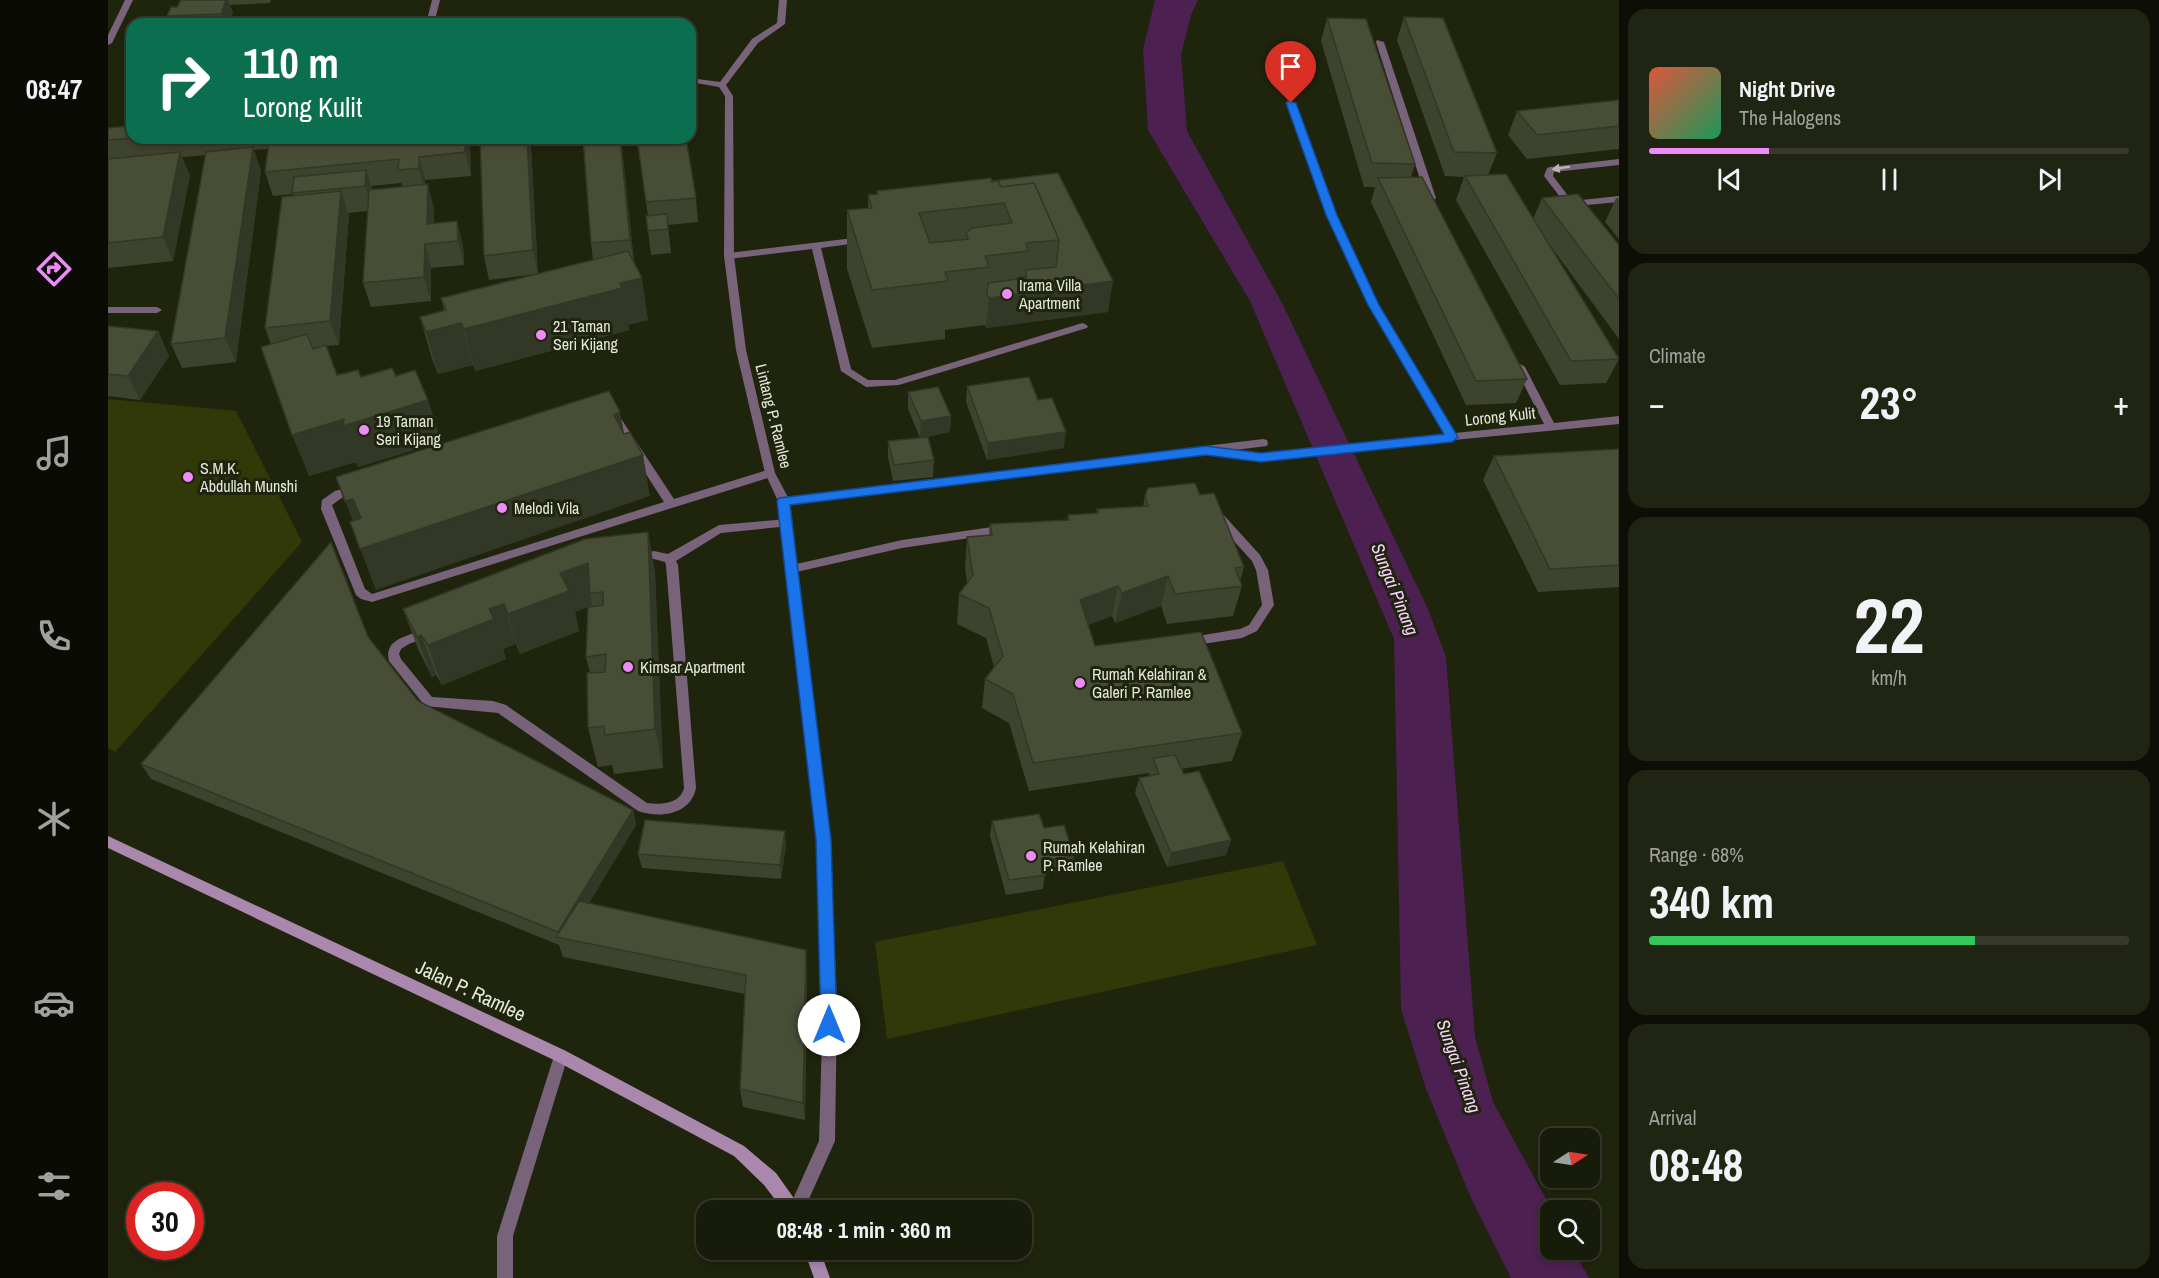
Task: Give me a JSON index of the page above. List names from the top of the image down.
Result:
{
  "streets": {
    "street": ["Lintang P. Ramlee", "Lorong Kulit", "Jalan P. Ramlee"]
  },
  "crossings": [
    ["Lintang P. Ramlee", "Lorong Kulit"]
  ],
  "water": ["Sungai Pinang"],
  "places": [
    "Irama Villa Apartment",
    "21 Taman Seri Kijang",
    "19 Taman Seri Kijang",
    "S.M.K. Abdullah Munshi",
    "Melodi Vila",
    "Kimsar Apartment",
    "Rumah Kelahiran & Galeri P. Ramlee",
    "Rumah Kelahiran P. Ramlee"
  ],
  "north": "right",
  "page": {
    "tabs": "08:47",
    "turn": ["110 m", "Lorong Kulit"],
    "song": ["Night Drive", "The Halogens"],
    "tile": [
      "Climate",
      ["22", "km/h"],
      ["Range · 68%", "340 km"],
      ["Arrival", "08:48"]
    ],
    "heat": ["−", "23°", "+"],
    "limit": "30",
    "trip": "08:48 · 1 min · 360 m"
  }
}
